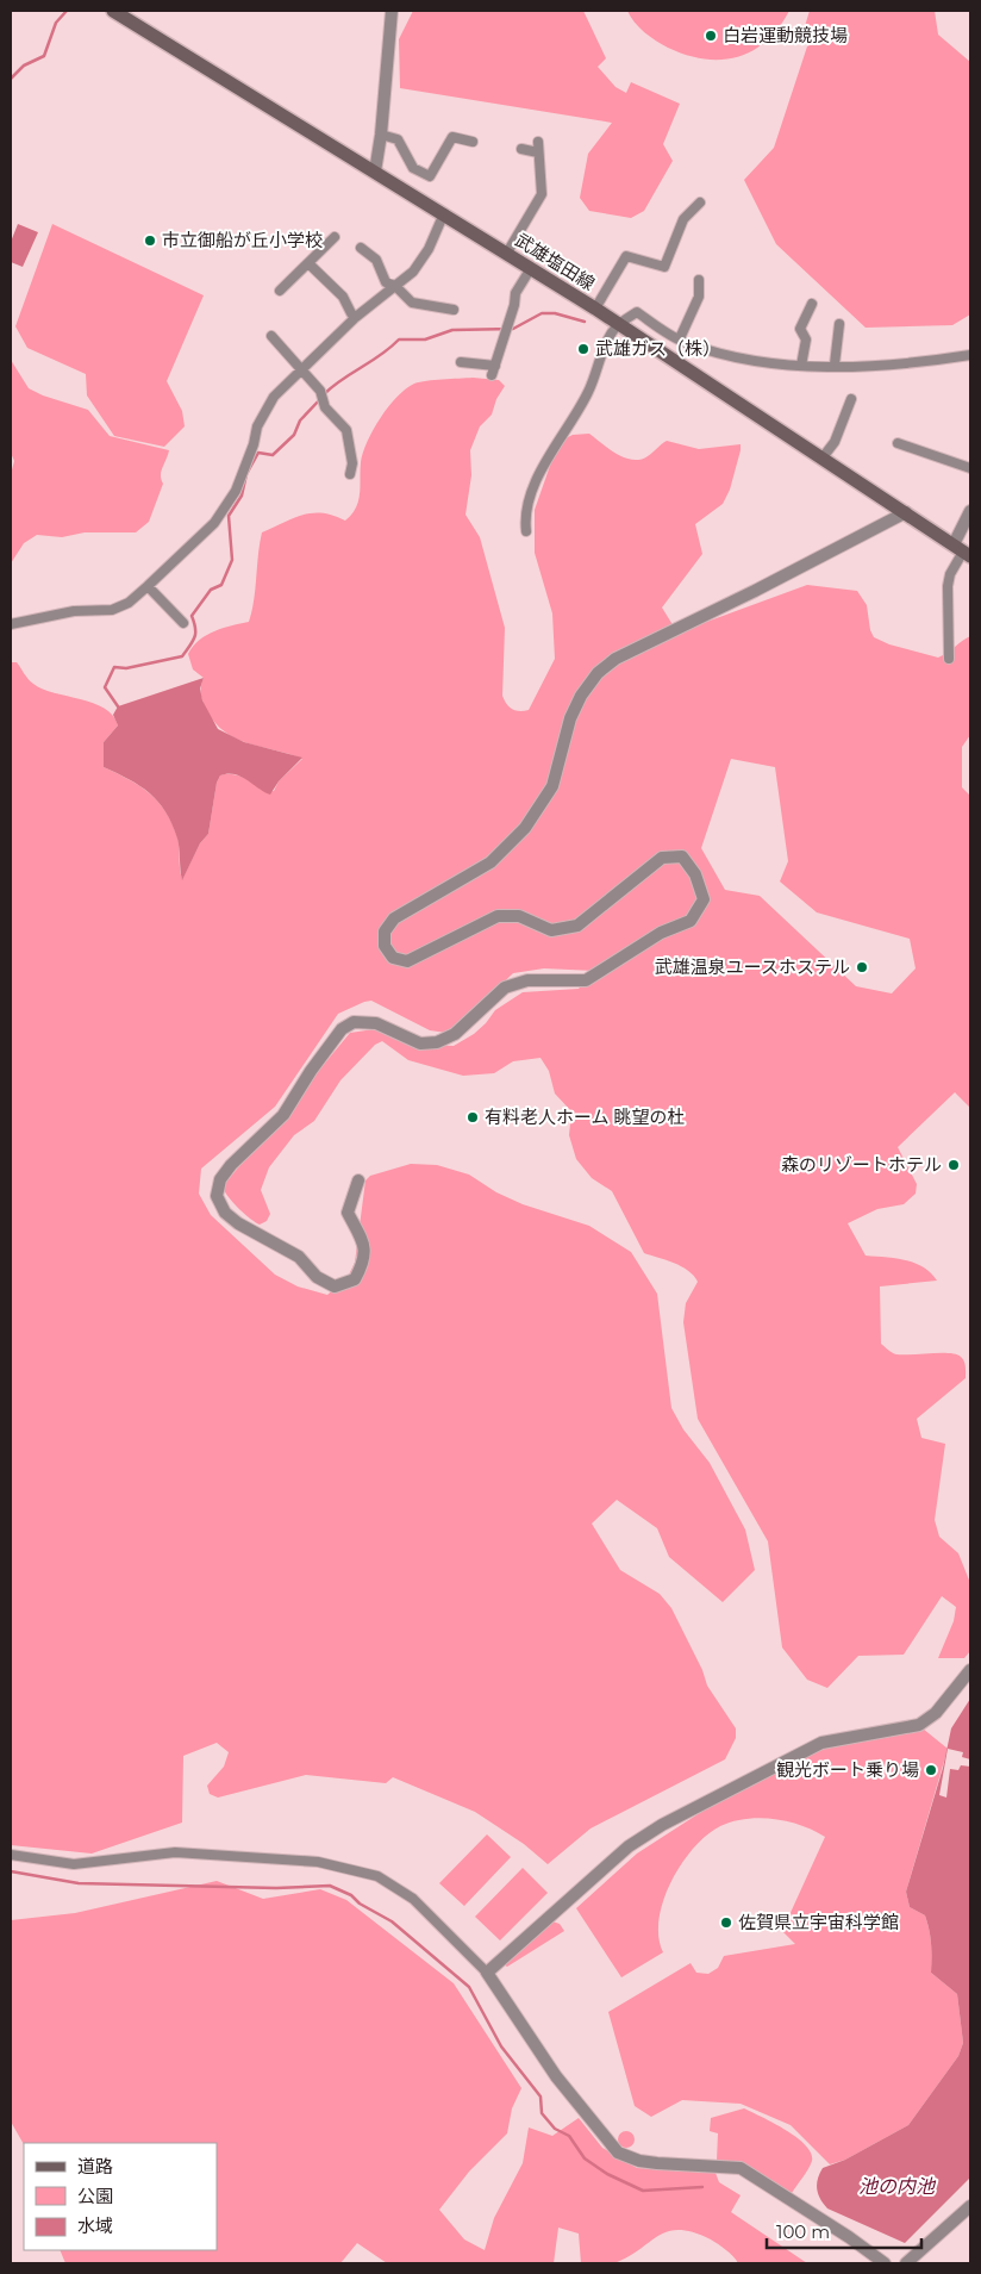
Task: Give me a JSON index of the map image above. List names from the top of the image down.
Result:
{
  "streets": {
    "main road": ["武雄塩田線"]
  },
  "water": ["池の内池"],
  "places": [
    "白岩運動競技場",
    "市立御船が丘小学校",
    "武雄ガス（株）",
    "武雄温泉ユースホステル",
    "有料老人ホーム 眺望の杜",
    "森のリゾートホテル",
    "観光ボート乗り場",
    "佐賀県立宇宙科学館"
  ],
  "legend": ["道路", "公園", "水域"],
  "scale_bar": "100 m"
}
